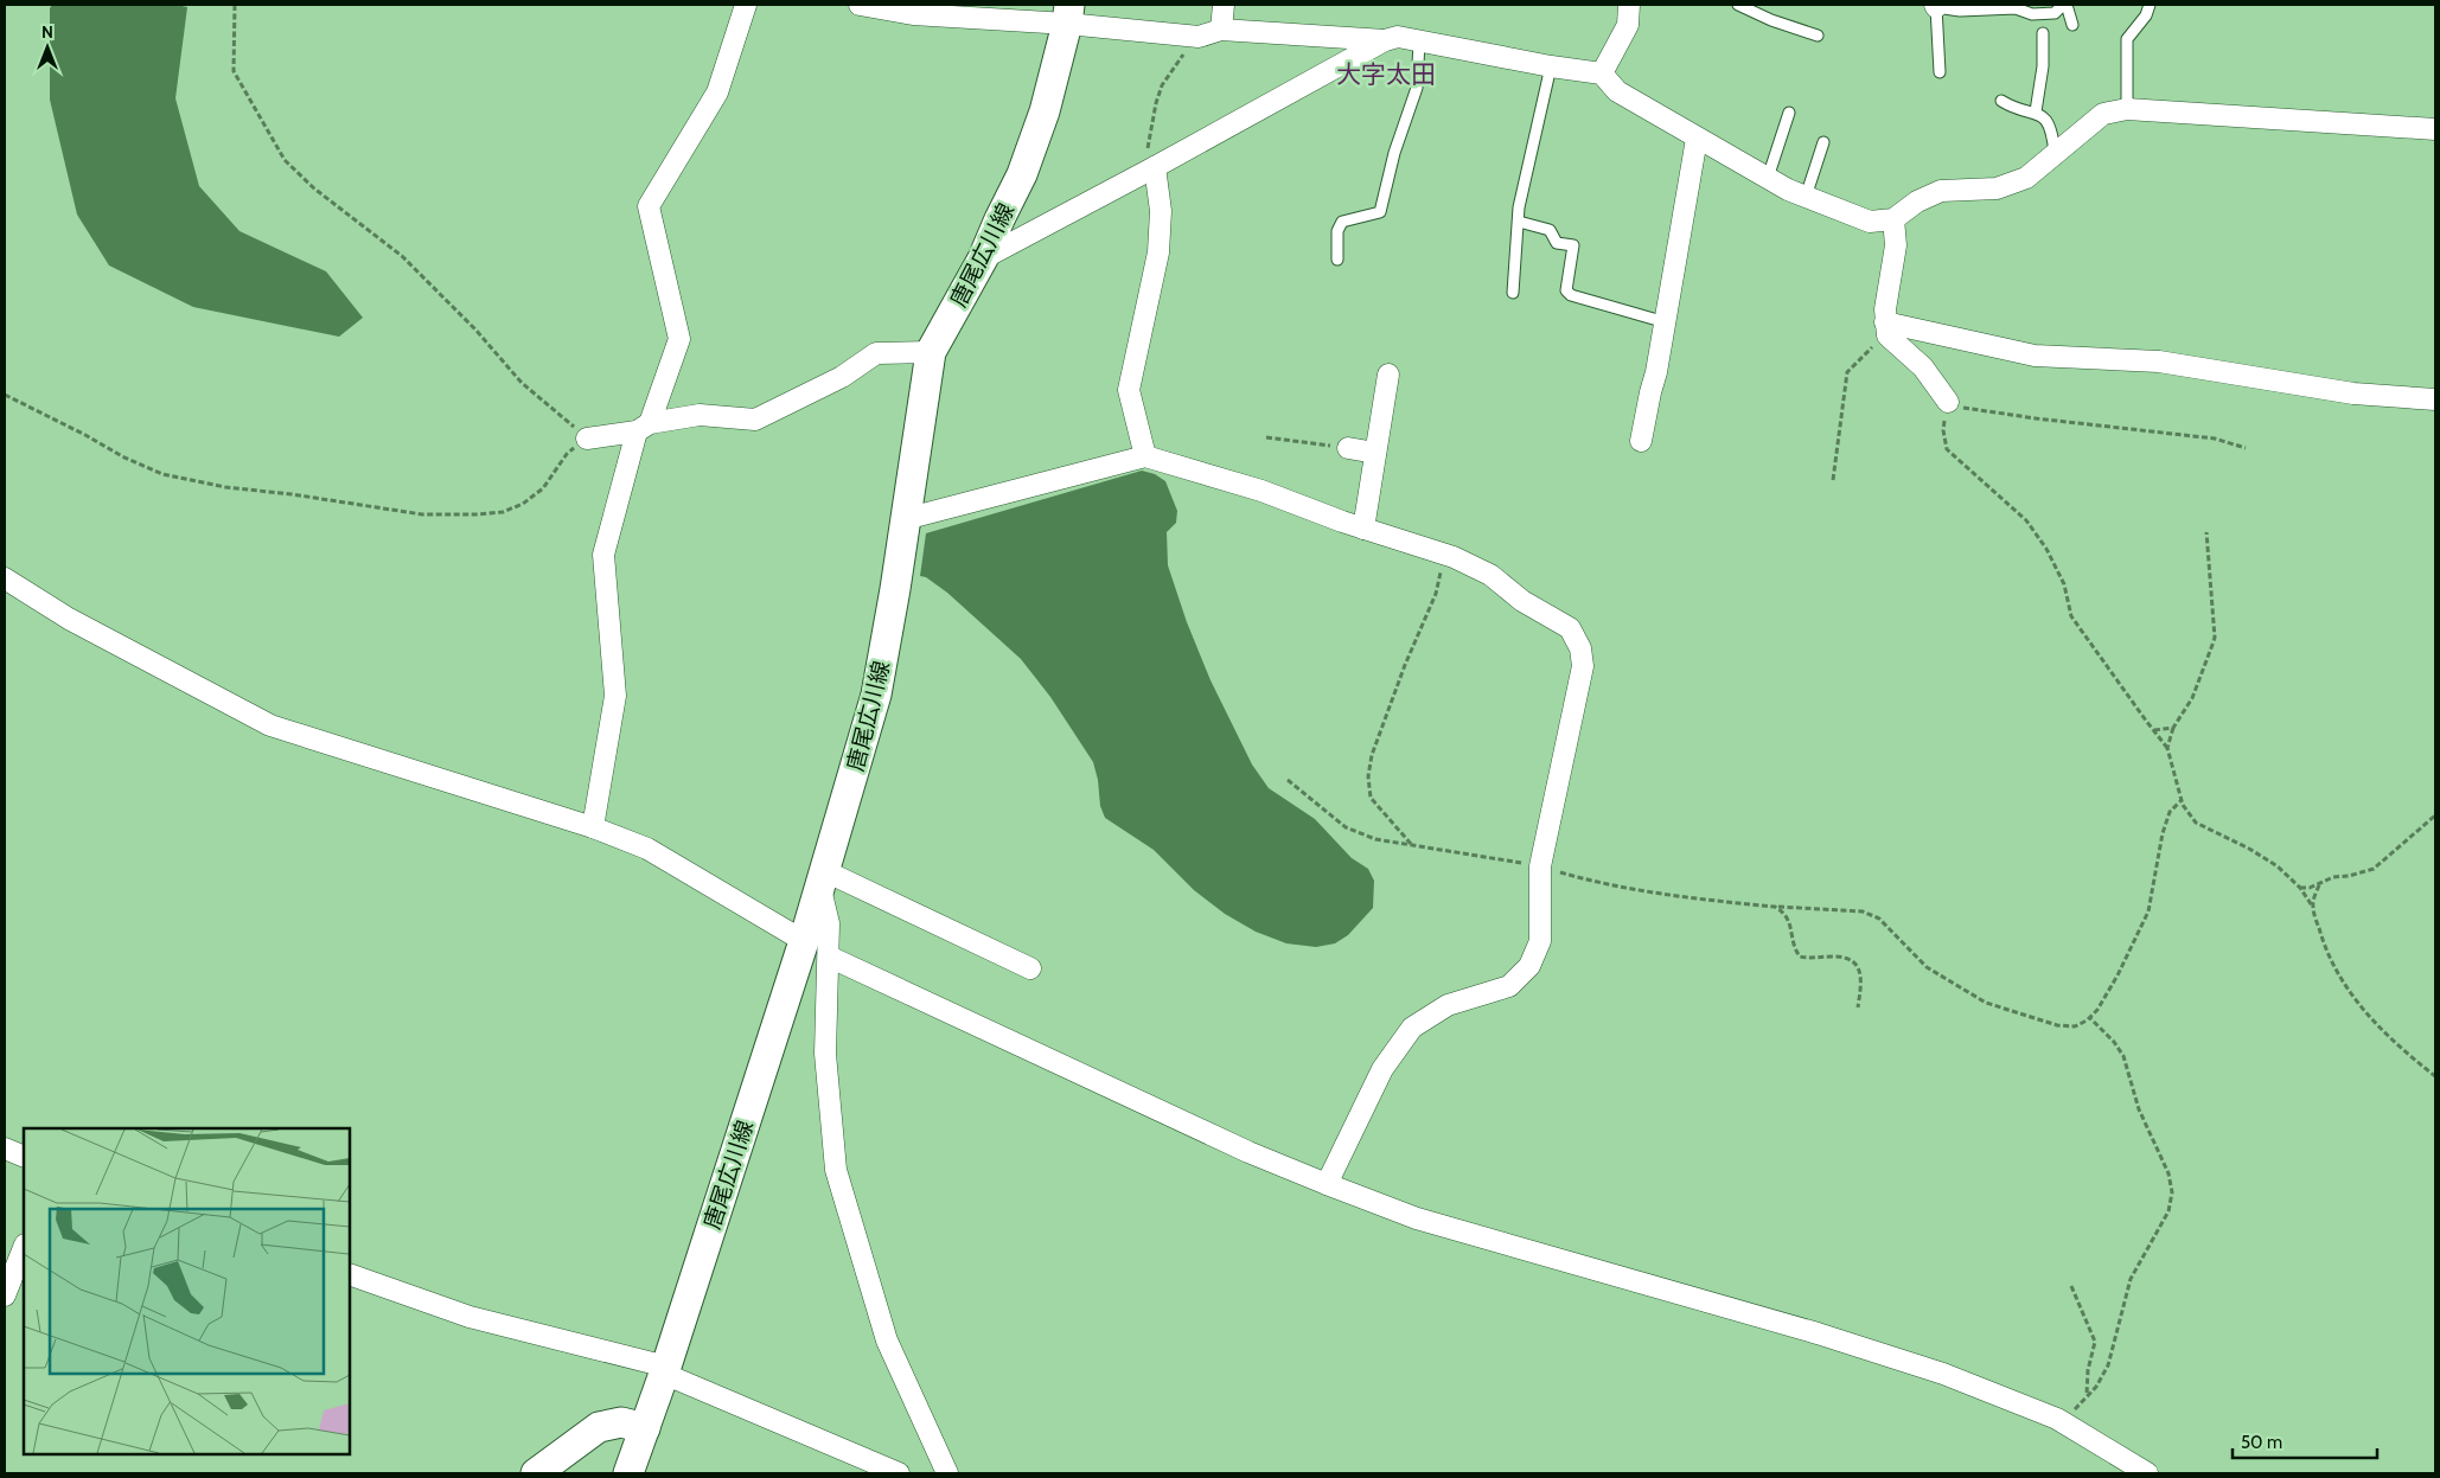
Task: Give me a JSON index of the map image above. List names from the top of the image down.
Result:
{
  "streets": {
    "main road": ["唐尾広川線"]
  },
  "districts": ["大字太田"],
  "scale_bar": "50 m",
  "north": "top"
}
